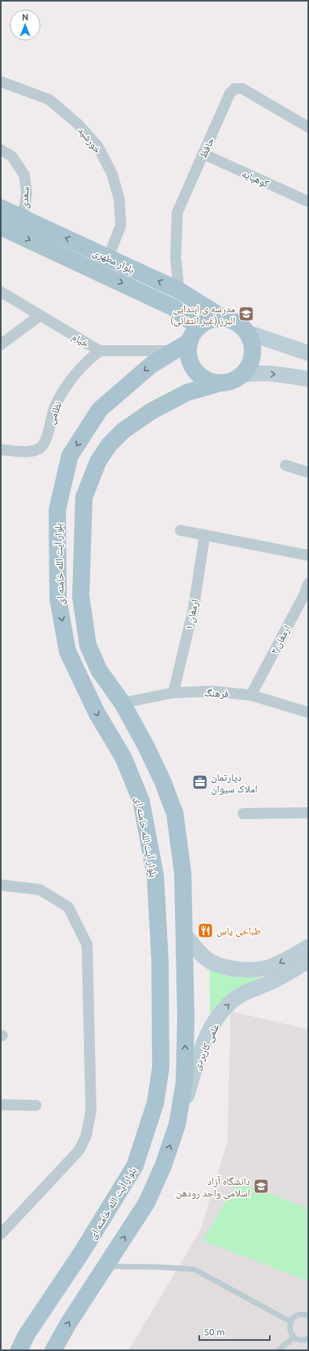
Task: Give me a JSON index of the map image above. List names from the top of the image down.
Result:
{
  "streets": {
    "main road": ["بلوار مطهری", "بلوار آیت الله خامنه ای"],
    "street": [
      "خورشید",
      "حافظ",
      "کوهپایه",
      "سعدی",
      "خیام",
      "نظامی",
      "ارمغان ۱",
      "ارمغان ۲",
      "فرهنگ",
      "علمی کاربردی"
    ]
  },
  "crossings": [
    ["خورشید", "بلوار مطهری"],
    ["حافظ", "کوهپایه"],
    ["حافظ", "بلوار مطهری"],
    ["سعدی", "بلوار مطهری"],
    ["بلوار مطهری", "بلوار آیت الله خامنه ای"],
    ["خیام", "نظامی"],
    ["خیام", "بلوار آیت الله خامنه ای"],
    ["بلوار آیت الله خامنه ای", "فرهنگ"],
    ["بلوار آیت الله خامنه ای", "علمی کاربردی"],
    ["ارمغان ۱", "فرهنگ"],
    ["ارمغان ۲", "فرهنگ"]
  ],
  "one_way": ["علمی کاربردی"],
  "places": {
    "school or university": ["مدرسه ی ابتدایی (غیر انتفائی) البرز", "دانشگاه آزاد اسلامی واحد رودهن"],
    "office": ["دپارتمان املاک سیوان"],
    "restaurant": ["طباخی یاس"]
  },
  "scale_bar": "50 m",
  "north": "top"
}
